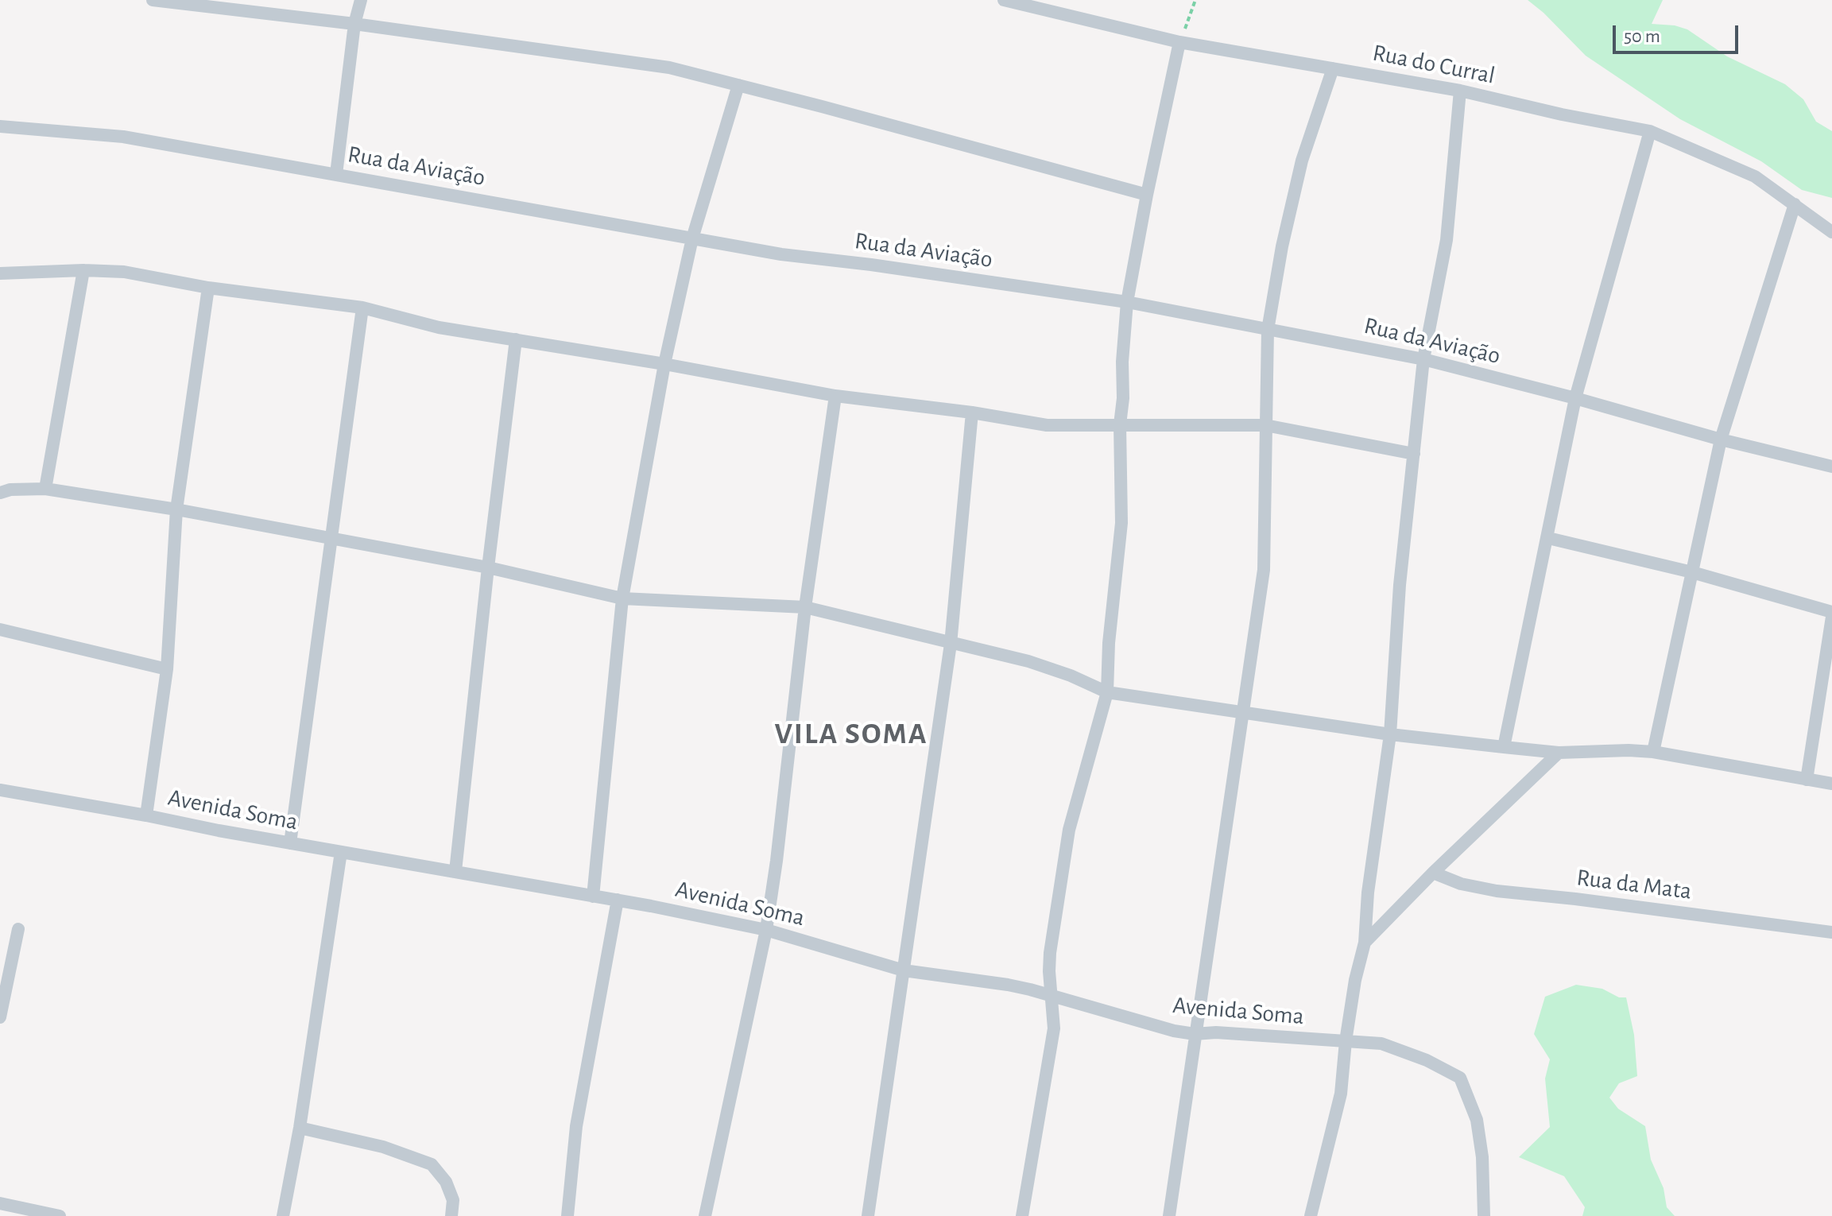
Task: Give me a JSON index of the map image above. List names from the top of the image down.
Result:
{
  "streets": {
    "street": [
      "Rua do Curral",
      "Rua da Aviação",
      "Avenida Soma",
      "Rua da Mata"
    ]
  },
  "districts": ["VILA SOMA"],
  "scale_bar": "50 m"
}
